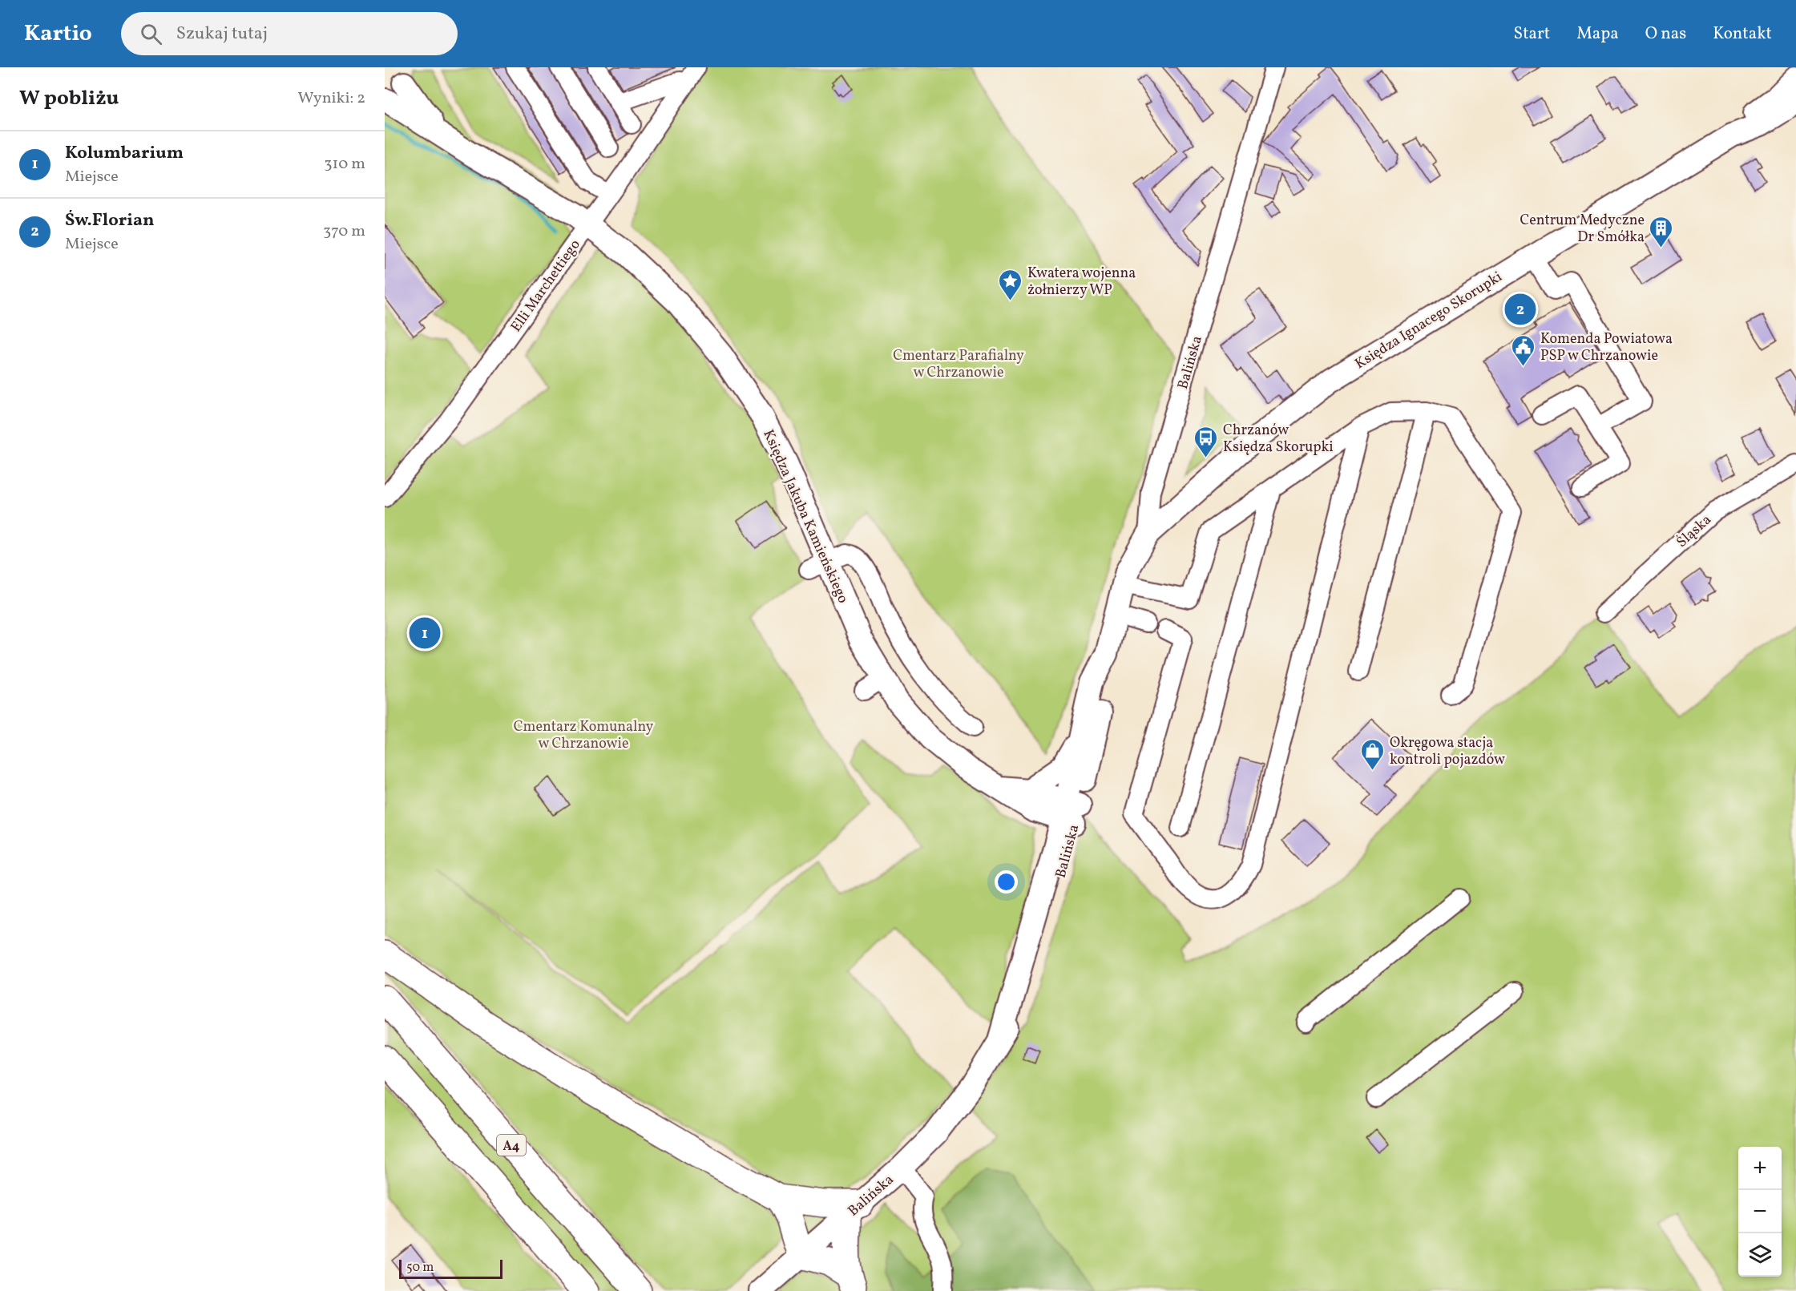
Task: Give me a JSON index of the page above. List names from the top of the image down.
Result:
{
  "streets": {
    "highway": ["A4"],
    "main road": ["Księdza Ignacego Skorupki", "Balińska", "Księdza Jakuba Kamieńskiego"],
    "street": ["Elli Marchettiego", "Śląska"]
  },
  "crossings": [
    ["Elli Marchettiego", "Księdza Jakuba Kamieńskiego"],
    ["Księdza Ignacego Skorupki", "Balińska"],
    ["Balińska", "Księdza Jakuba Kamieńskiego"]
  ],
  "parks": ["Cmentarz Parafialny w Chrzanowie", "Cmentarz Komunalny w Chrzanowie"],
  "places": {
    "building": ["Centrum Medyczne Dr Smółka"],
    "place": ["Kwatera wojenna żołnierzy WP"],
    "public building": ["Komenda Powiatowa PSP w Chrzanowie"],
    "bus stop": ["Chrzanów Księdza Skorupki"],
    "shop": ["Okręgowa stacja kontroli pojazdów"]
  },
  "scale_bar": "50 m",
  "page": {
    "header": "Kartio",
    "search": "Szukaj tutaj",
    "nav": [
      "Start",
      "Mapa",
      "O nas",
      "Kontakt"
    ],
    "heading": ["W pobliżu", "Wyniki: 2"],
    "list": [
      {
        "mark": "1",
        "name": "Kolumbarium",
        "note": "Miejsce",
        "value": "310 m"
      },
      {
        "mark": "2",
        "name": "Św.Florian",
        "note": "Miejsce",
        "value": "370 m"
      }
    ],
    "pins": ["2", "1"],
    "map_buttons": ["+", "−"],
    "scale": "50 m"
  }
}
